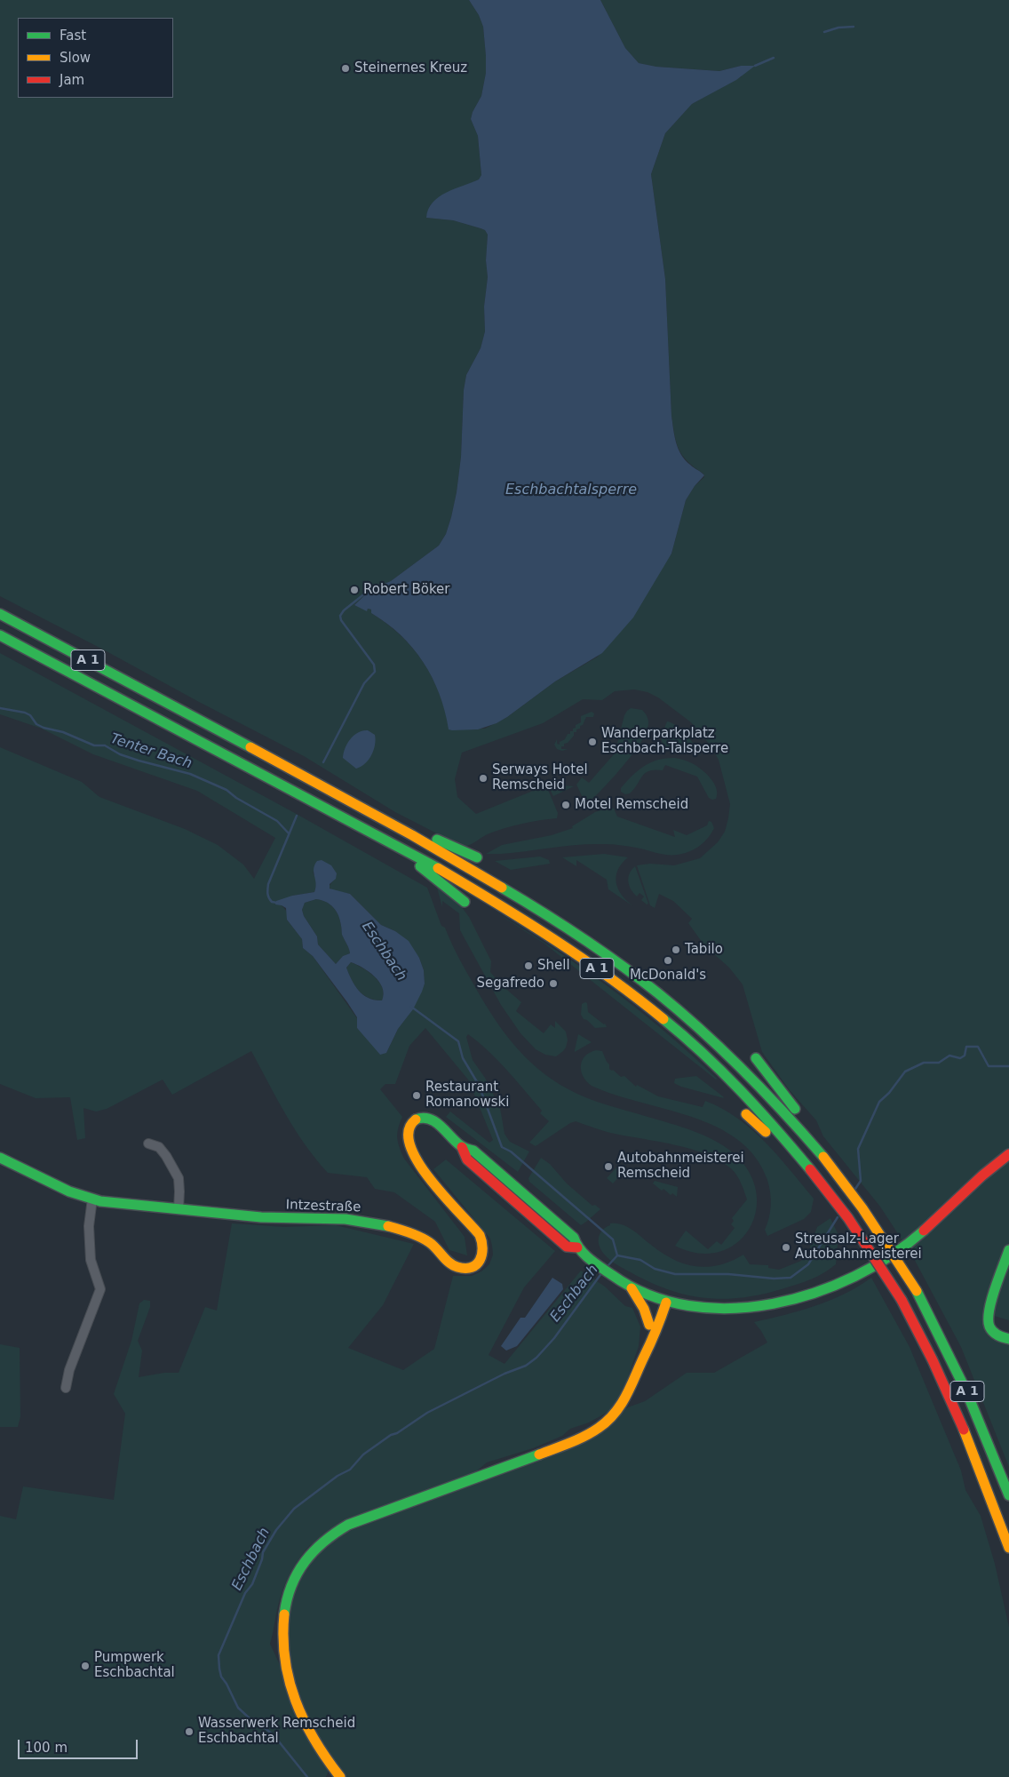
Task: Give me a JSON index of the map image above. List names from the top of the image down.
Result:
{
  "streets": {
    "main road": ["A 1", "Intzestraße"]
  },
  "water": ["Eschbachtalsperre", "Tenter Bach", "Eschbach"],
  "places": [
    "Steinernes Kreuz",
    "Robert Böker",
    "Wanderparkplatz Eschbach-Talsperre",
    "Serways Hotel Remscheid",
    "Motel Remscheid",
    "Tabilo",
    "McDonald's",
    "Shell",
    "Segafredo",
    "Restaurant Romanowski",
    "Autobahnmeisterei Remscheid",
    "Streusalz-Lager Autobahnmeisterei",
    "Pumpwerk Eschbachtal",
    "Wasserwerk Remscheid Eschbachtal"
  ],
  "legend": ["Fast", "Slow", "Jam"],
  "scale_bar": "100 m"
}
